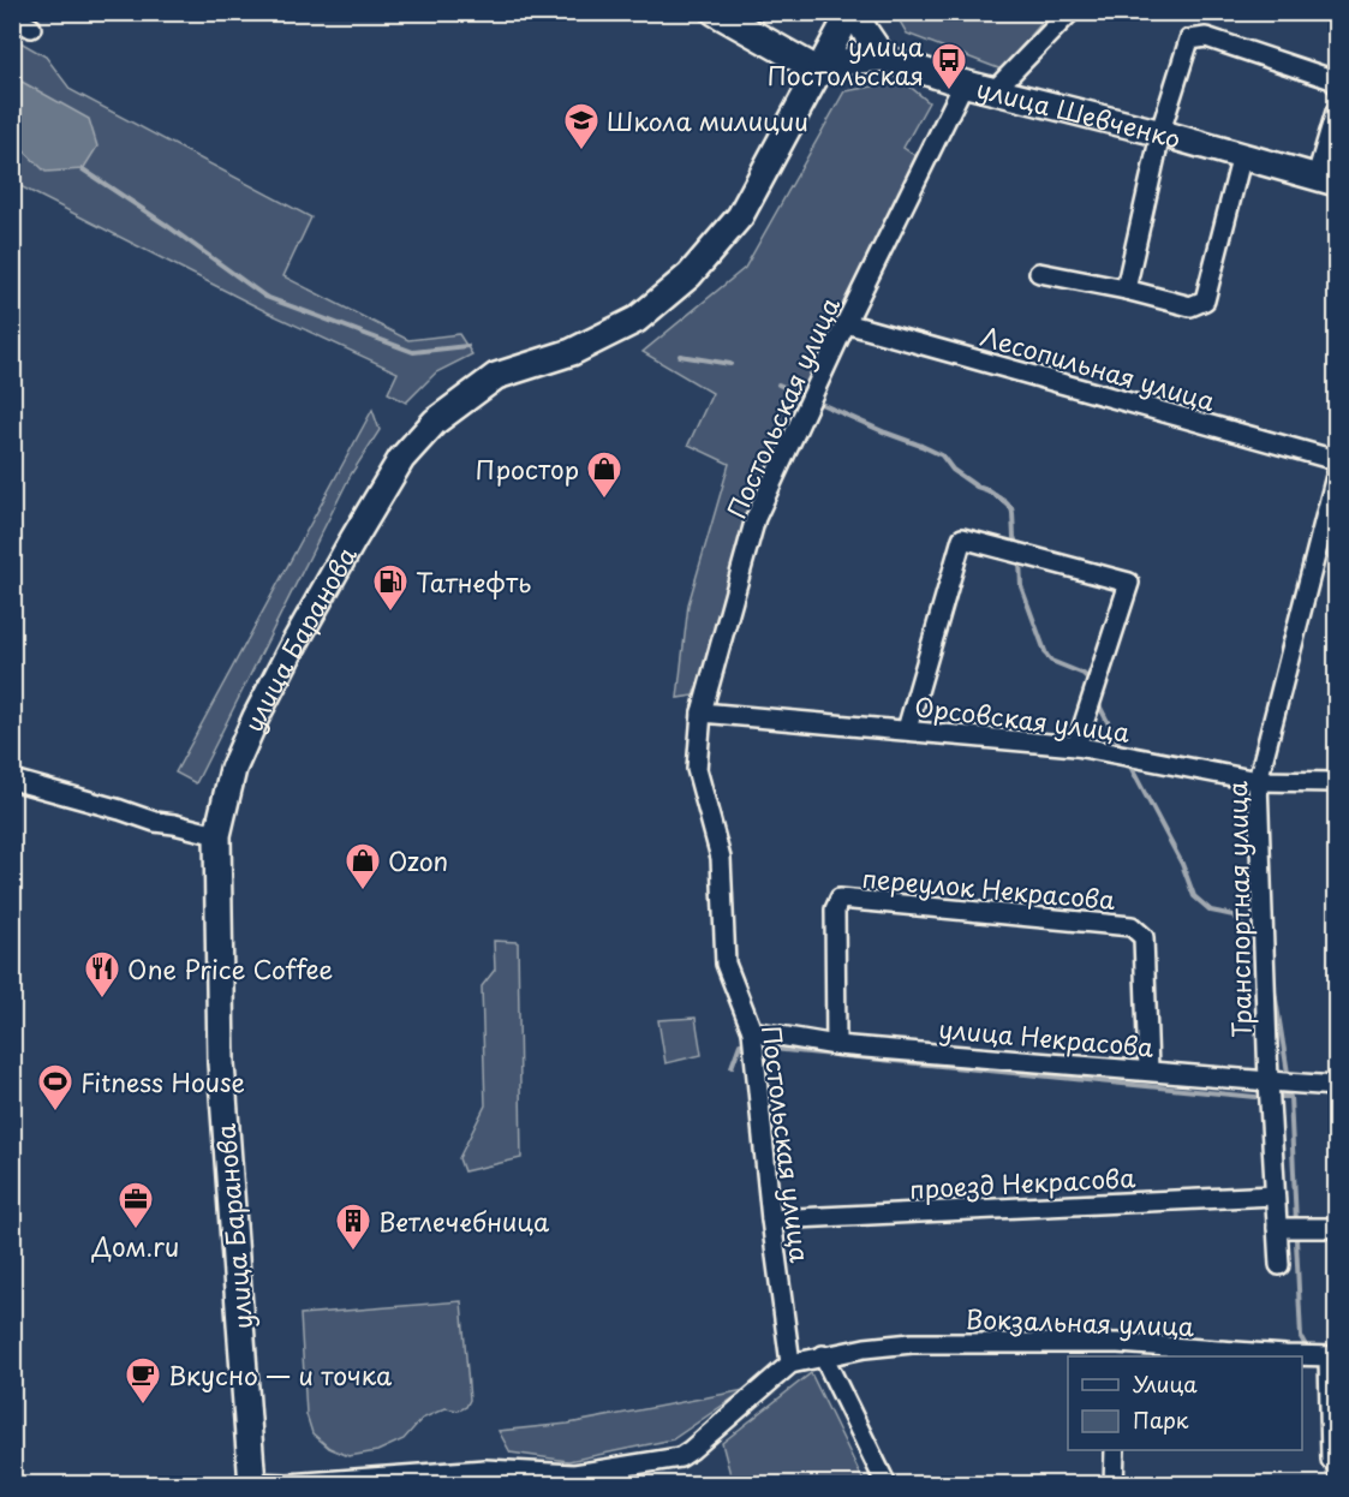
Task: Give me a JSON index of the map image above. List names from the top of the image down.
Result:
{
  "streets": {
    "main road": ["улица Шевченко", "улица Баранова"],
    "street": [
      "Лесопильная улица",
      "Постольская улица",
      "Орсовская улица",
      "переулок Некрасова",
      "Транспортная улица",
      "улица Некрасова",
      "проезд Некрасова",
      "Вокзальная улица"
    ]
  },
  "crossings": [
    ["улица Шевченко", "Постольская улица"],
    ["улица Шевченко", "улица Баранова"],
    ["Лесопильная улица", "Постольская улица"],
    ["Постольская улица", "Орсовская улица"],
    ["Постольская улица", "улица Некрасова"],
    ["Постольская улица", "проезд Некрасова"],
    ["Постольская улица", "Вокзальная улица"],
    ["Орсовская улица", "Транспортная улица"],
    ["переулок Некрасова", "улица Некрасова"],
    ["Транспортная улица", "улица Некрасова"],
    ["Транспортная улица", "проезд Некрасова"]
  ],
  "places": {
    "bus stop": ["улица Постольская"],
    "school or university": ["Школа милиции"],
    "shop": ["Простор", "Ozon"],
    "fuel station": ["Татнефть"],
    "restaurant": ["One Price Coffee"],
    "sports": ["Fitness House"],
    "office": ["Дом.ru"],
    "building": ["Ветлечебница"],
    "cafe": ["Вкусно — и точка"]
  },
  "legend": ["Улица", "Парк"]
}
